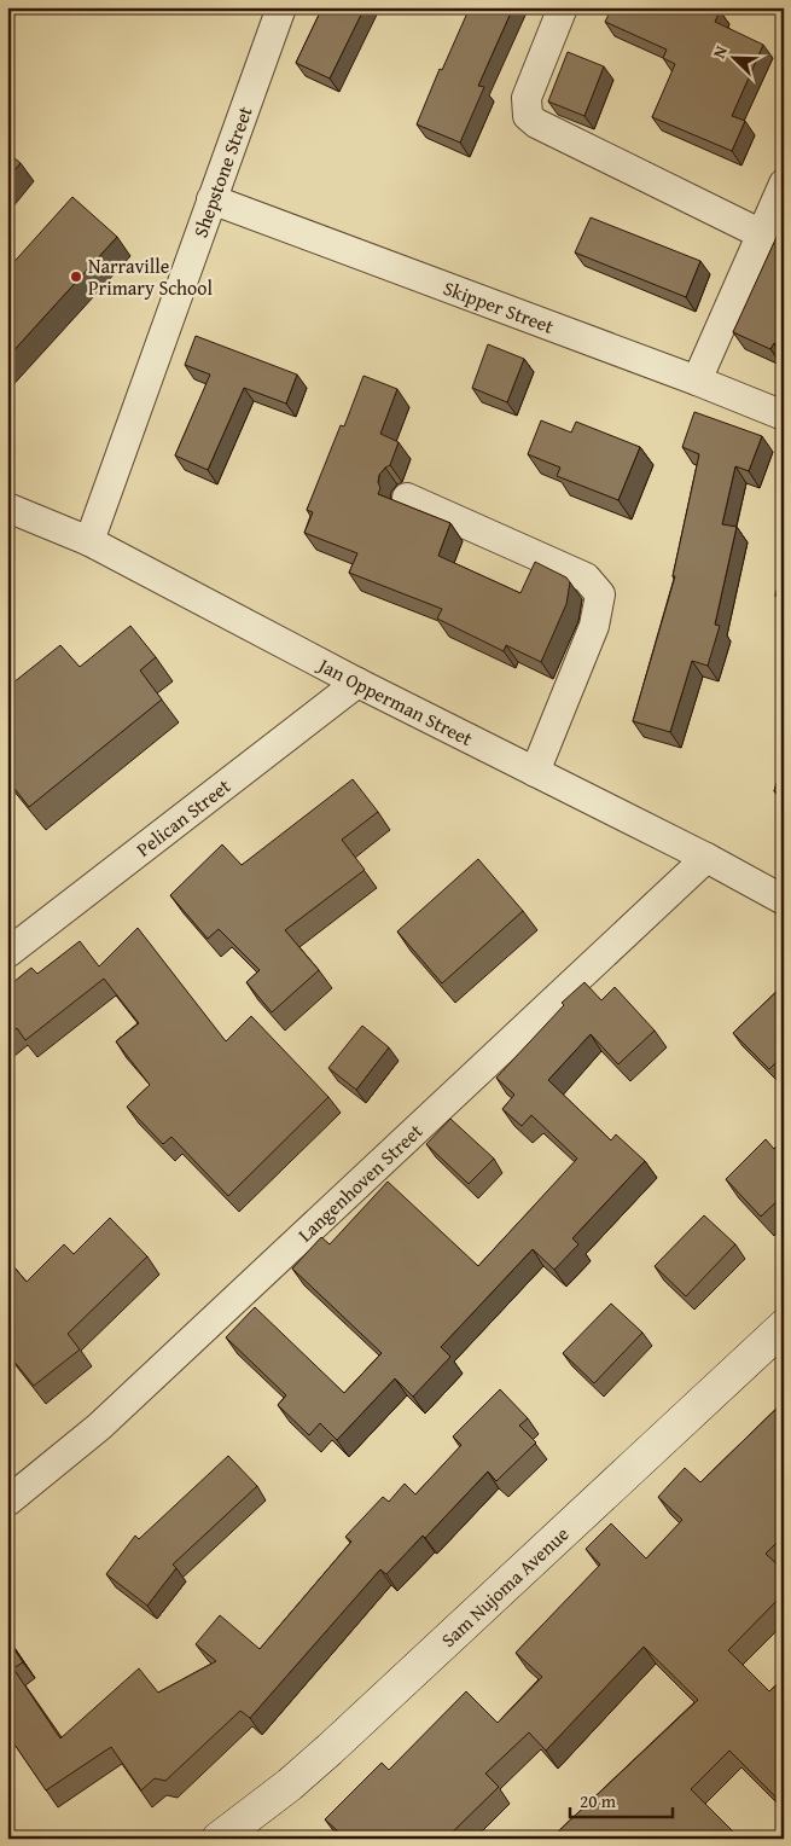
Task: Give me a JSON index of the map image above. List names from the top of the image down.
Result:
{
  "streets": {
    "street": [
      "Shepstone Street",
      "Skipper Street",
      "Jan Opperman Street",
      "Pelican Street",
      "Langenhoven Street",
      "Sam Nujoma Avenue"
    ]
  },
  "crossings": [
    ["Shepstone Street", "Skipper Street"],
    ["Shepstone Street", "Jan Opperman Street"],
    ["Jan Opperman Street", "Pelican Street"],
    ["Jan Opperman Street", "Langenhoven Street"]
  ],
  "places": ["Narraville Primary School"],
  "scale_bar": "20 m",
  "north": "top left"
}
